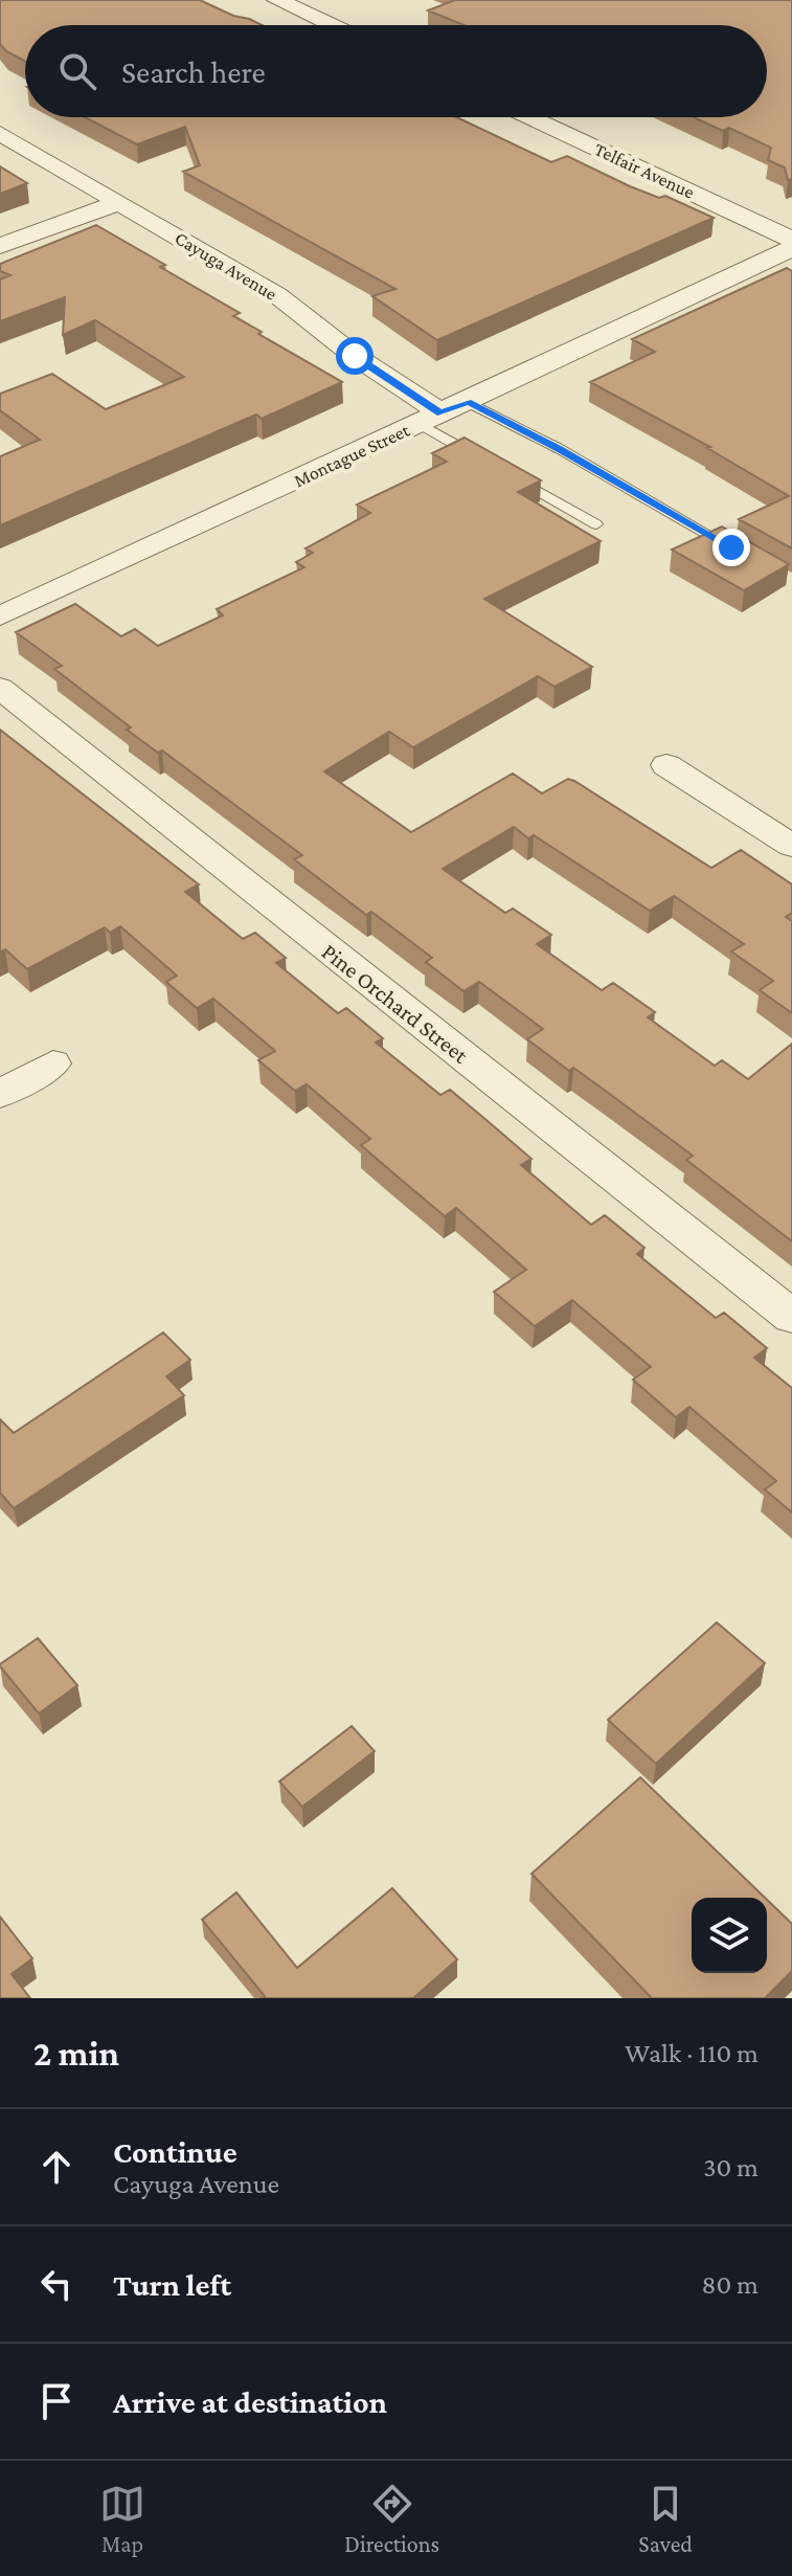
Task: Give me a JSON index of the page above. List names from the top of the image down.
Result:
{
  "streets": {
    "street": [
      "Telfair Avenue",
      "Cayuga Avenue",
      "Montague Street",
      "Pine Orchard Street"
    ]
  },
  "crossings": [
    ["Cayuga Avenue", "Montague Street"]
  ],
  "page": {
    "search": "Search here",
    "heading": ["2 min", "Walk · 110 m"],
    "list": [
      ["Continue", "Cayuga Avenue", "30 m"],
      ["Turn left", "80 m"],
      "Arrive at destination"
    ],
    "nav": ["Map", "Directions", "Saved"]
  }
}
